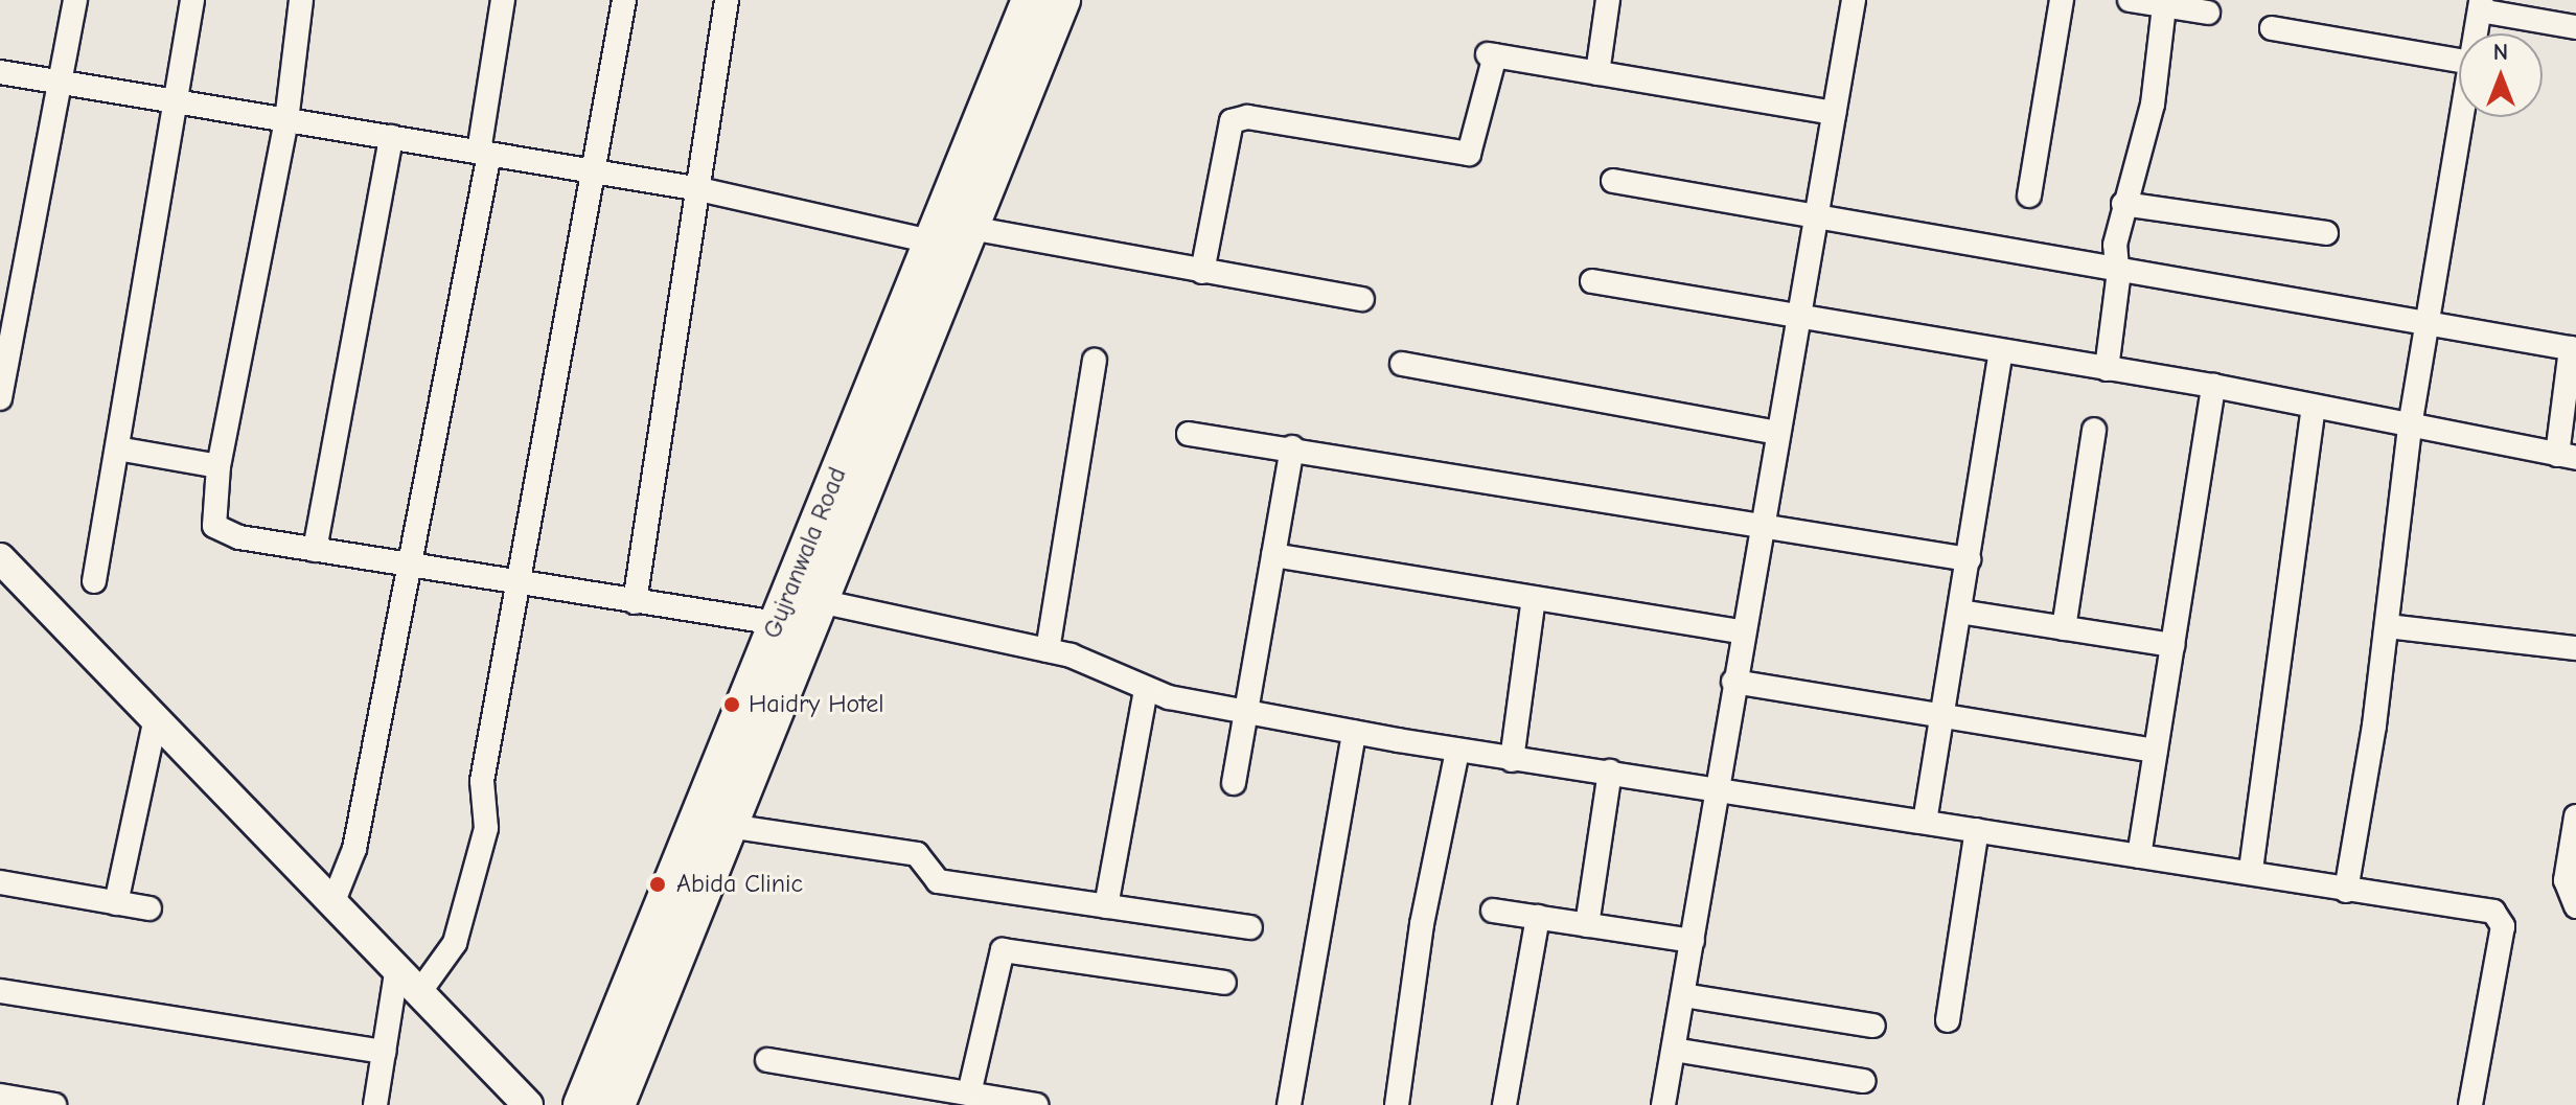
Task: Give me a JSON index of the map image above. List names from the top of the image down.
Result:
{
  "streets": {
    "highway": ["Gujranwala Road"]
  },
  "places": ["Haidry Hotel", "Abida Clinic"],
  "north": "top"
}
